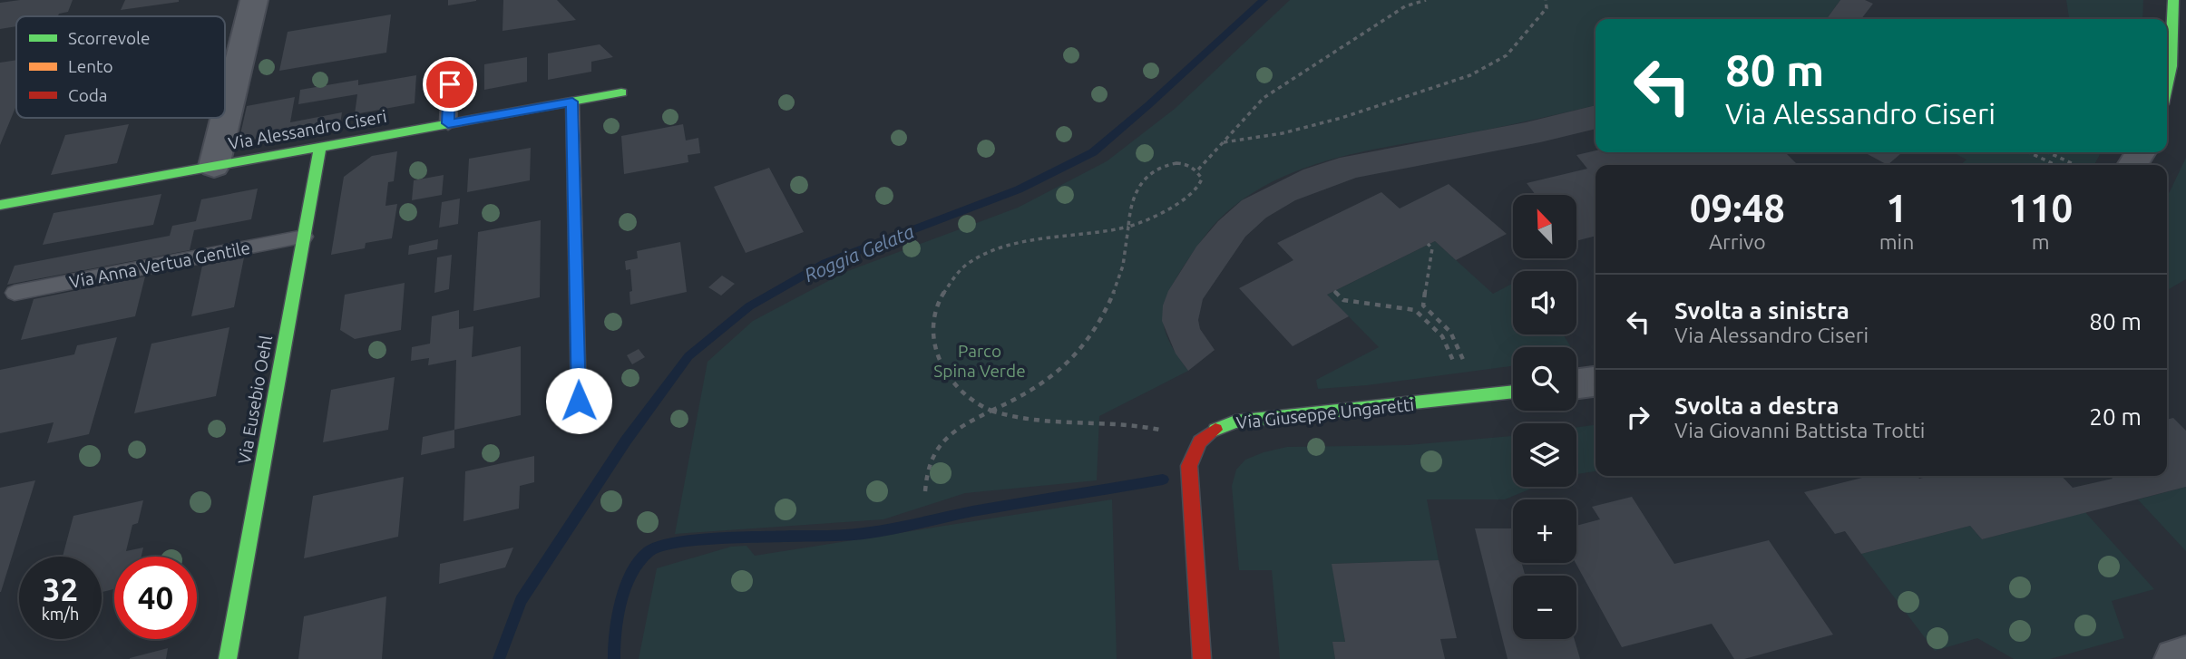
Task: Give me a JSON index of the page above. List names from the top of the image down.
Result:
{
  "streets": {
    "street": ["Via Alessandro Ciseri", "Via Eusebio Oehl", "Via Giuseppe Ungaretti"],
    "lane": ["Via Anna Vertua Gentile"]
  },
  "crossings": [
    ["Via Alessandro Ciseri", "Via Eusebio Oehl"],
    ["Via Anna Vertua Gentile", "Via Eusebio Oehl"]
  ],
  "water": ["Roggia Gelata"],
  "parks": ["Parco Spina Verde"],
  "legend": ["Scorrevole", "Lento", "Coda"],
  "north": "top left",
  "page": {
    "turn": ["80 m", "Via Alessandro Ciseri"],
    "eta": [
      "09:48",
      "Arrivo",
      "1",
      "min",
      "110",
      "m"
    ],
    "map_buttons": ["+", "−"],
    "list": [
      {
        "name": "Svolta a sinistra",
        "note": "Via Alessandro Ciseri",
        "value": "80 m"
      },
      {
        "name": "Svolta a destra",
        "note": "Via Giovanni Battista Trotti",
        "value": "20 m"
      }
    ],
    "speed": "32 km/h",
    "limit": "40"
  }
}
